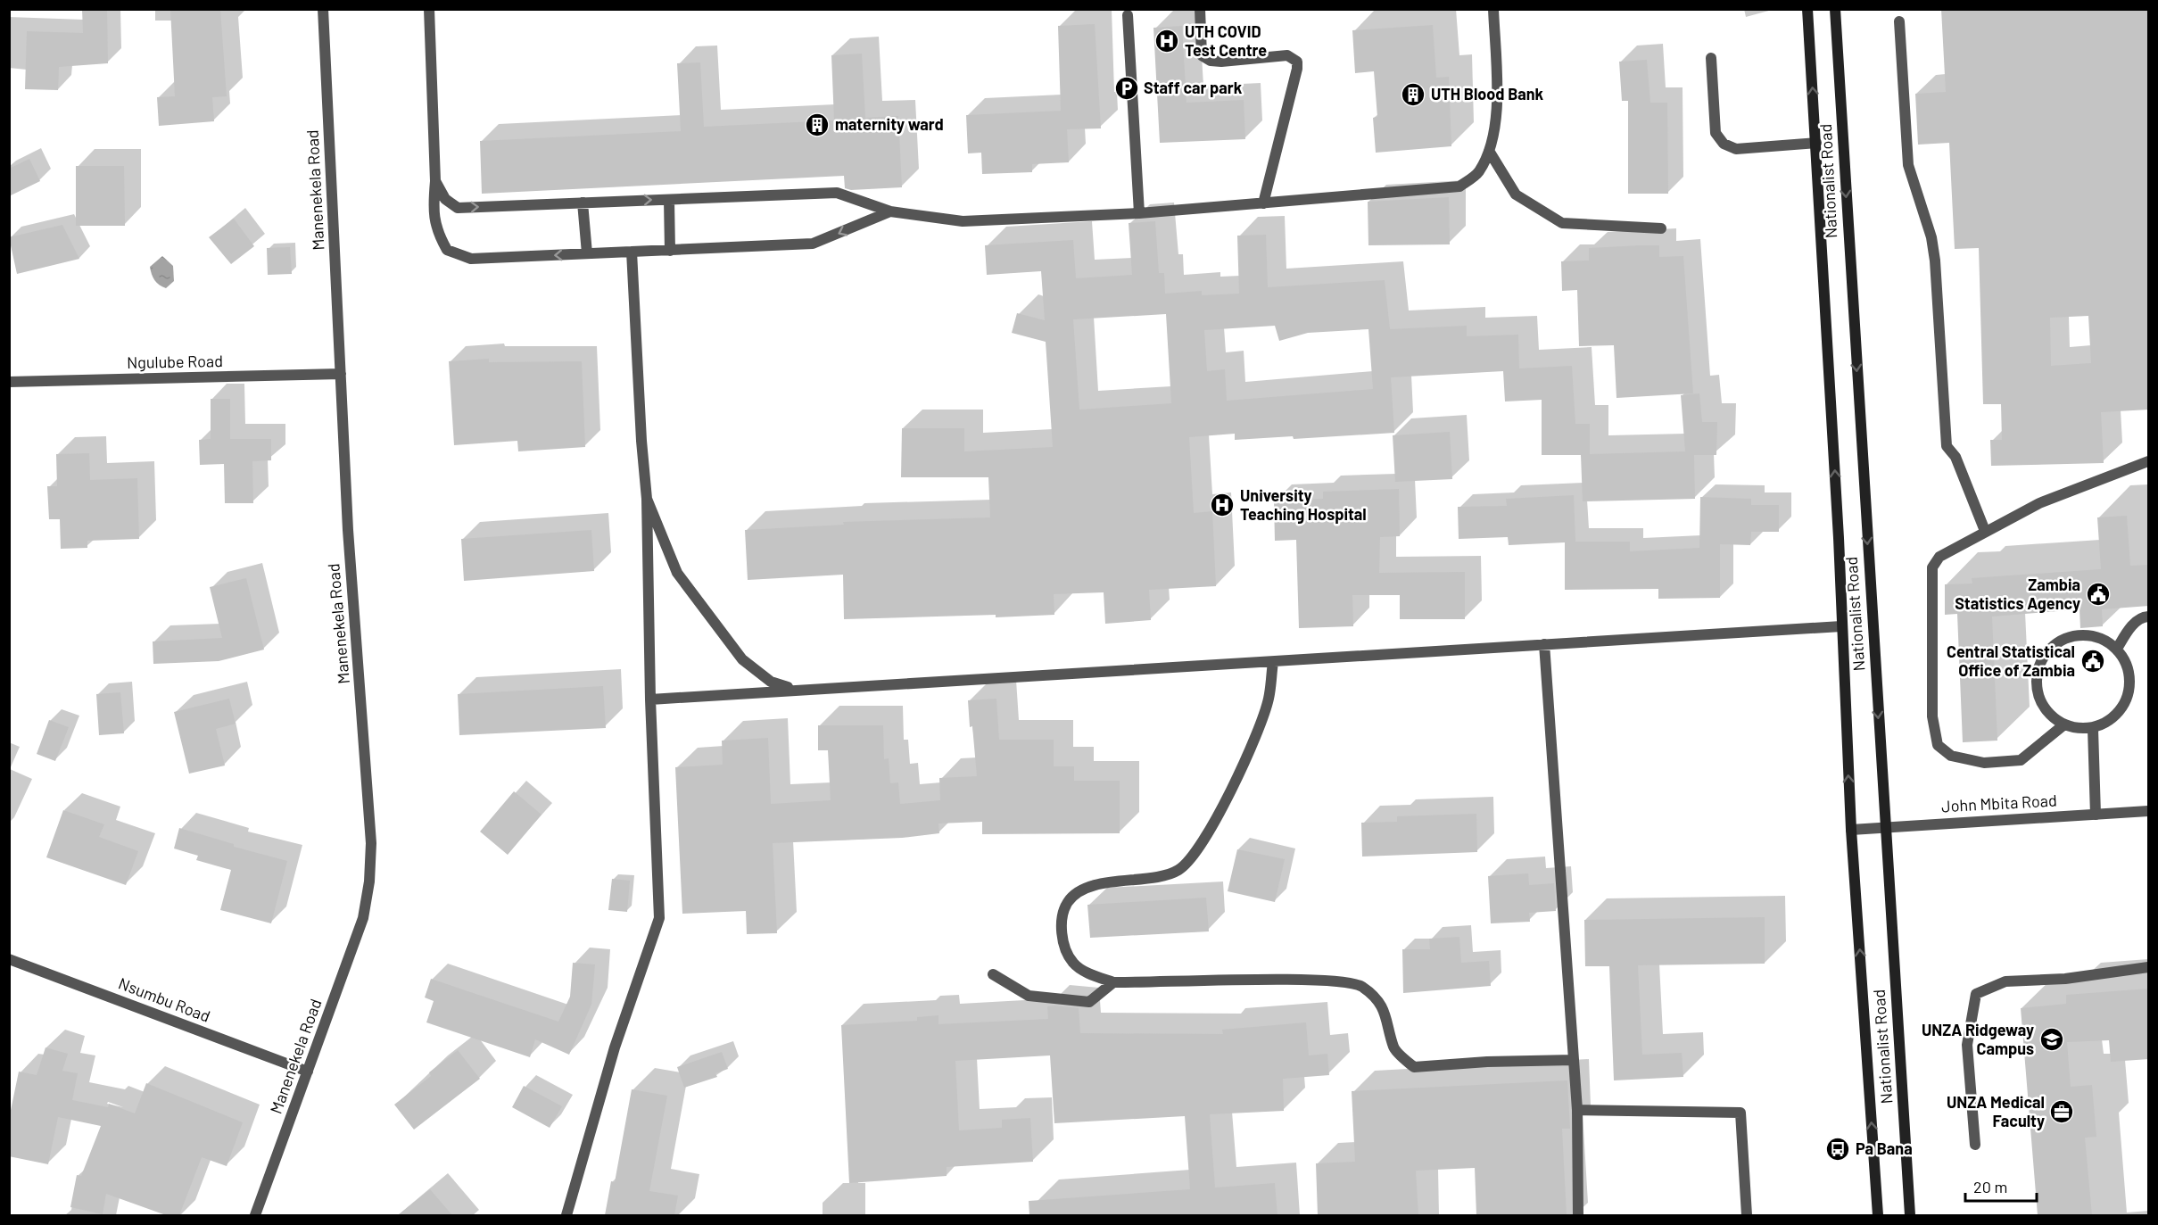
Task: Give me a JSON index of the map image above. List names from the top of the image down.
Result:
{
  "streets": {
    "main road": ["Nationalist Road"],
    "street": [
      "Manenekela Road",
      "Ngulube Road",
      "John Mbita Road",
      "Nsumbu Road"
    ]
  },
  "crossings": [
    ["Nationalist Road", "John Mbita Road"],
    ["Manenekela Road", "Ngulube Road"],
    ["Manenekela Road", "Nsumbu Road"]
  ],
  "places": {
    "hospital": ["UTH COVID Test Centre", "University Teaching Hospital"],
    "parking": ["Staff car park"],
    "building": ["UTH Blood Bank", "maternity ward"],
    "public building": ["Zambia Statistics Agency", "Central Statistical Office of Zambia"],
    "school or university": ["UNZA Ridgeway Campus"],
    "office": ["UNZA Medical Faculty"],
    "bus stop": ["Pa Bana"]
  },
  "scale_bar": "20 m"
}
